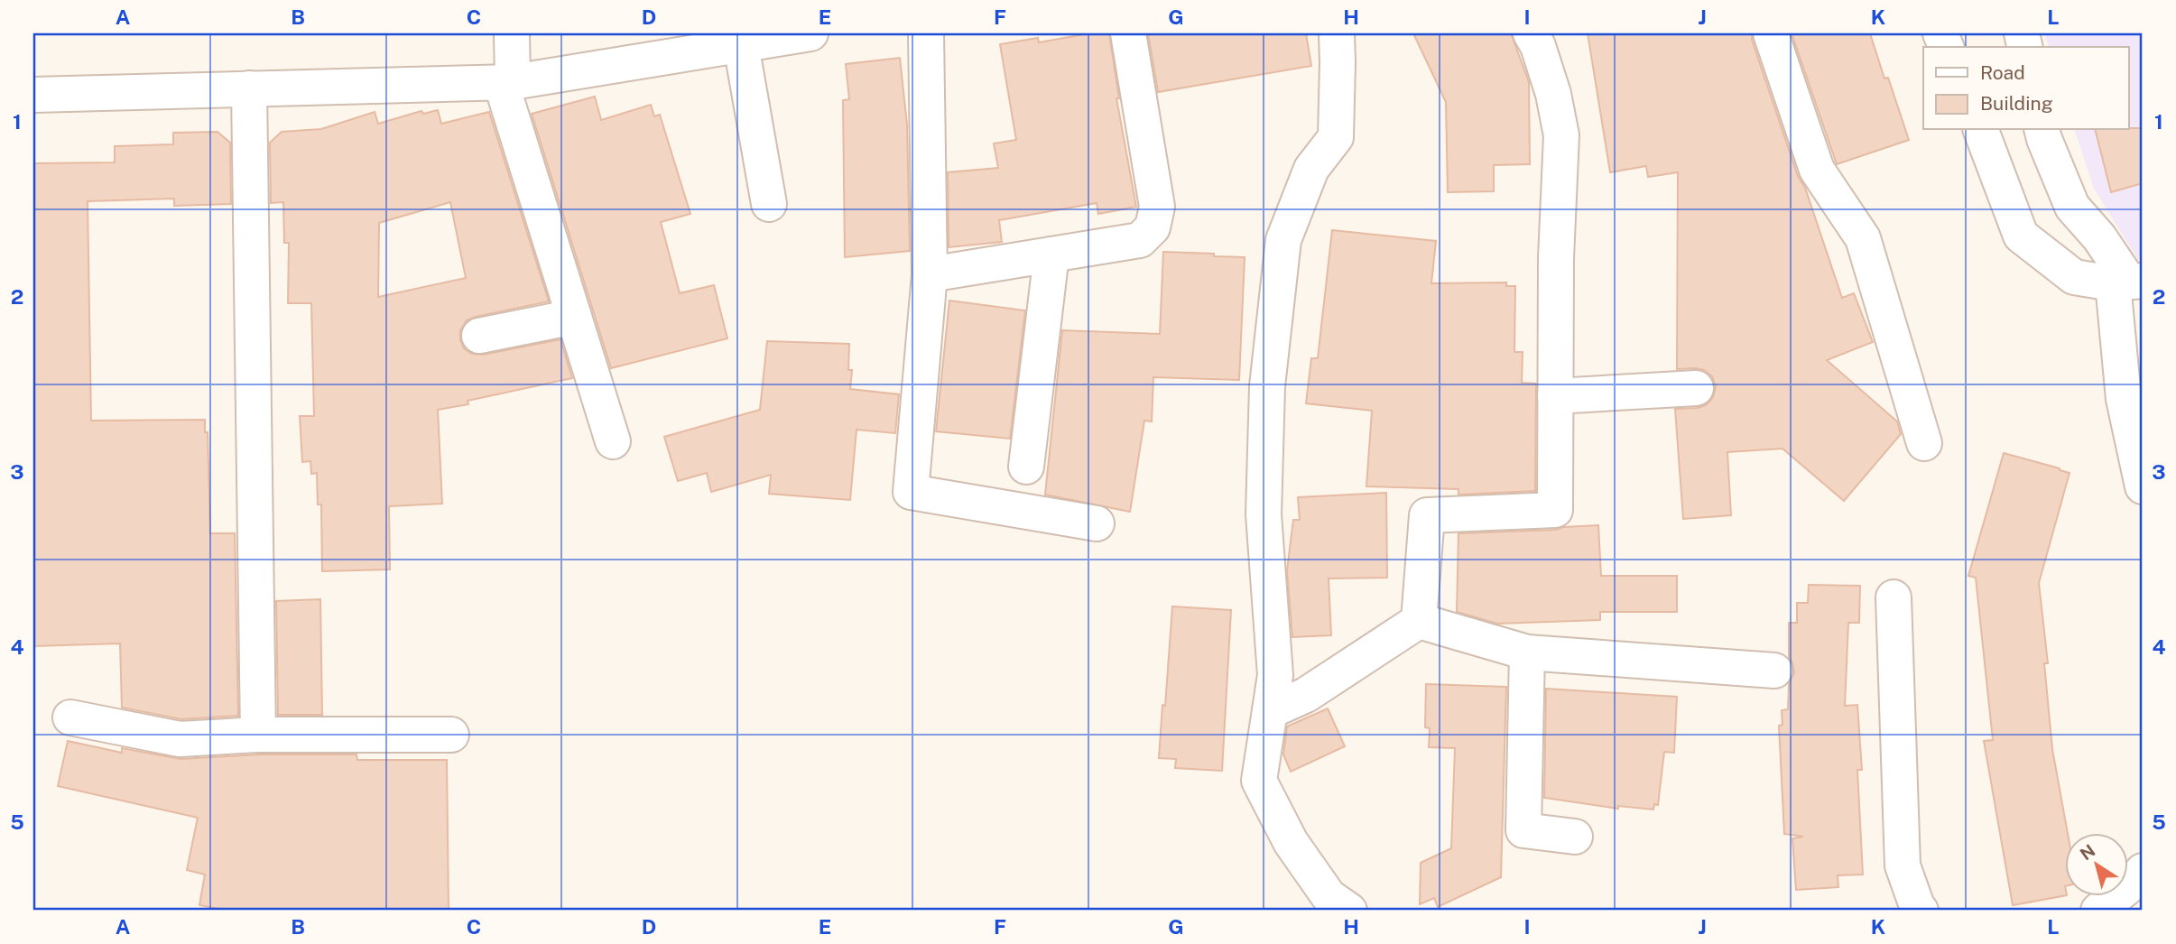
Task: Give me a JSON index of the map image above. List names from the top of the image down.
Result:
{
  "legend": ["Road", "Building"],
  "north": "top left",
  "grid": {
    "columns": [
      "A",
      "B",
      "C",
      "D",
      "E",
      "F",
      "G",
      "H",
      "I",
      "J",
      "K",
      "L"
    ],
    "rows": [
      "1",
      "2",
      "3",
      "4",
      "5"
    ]
  }
}
